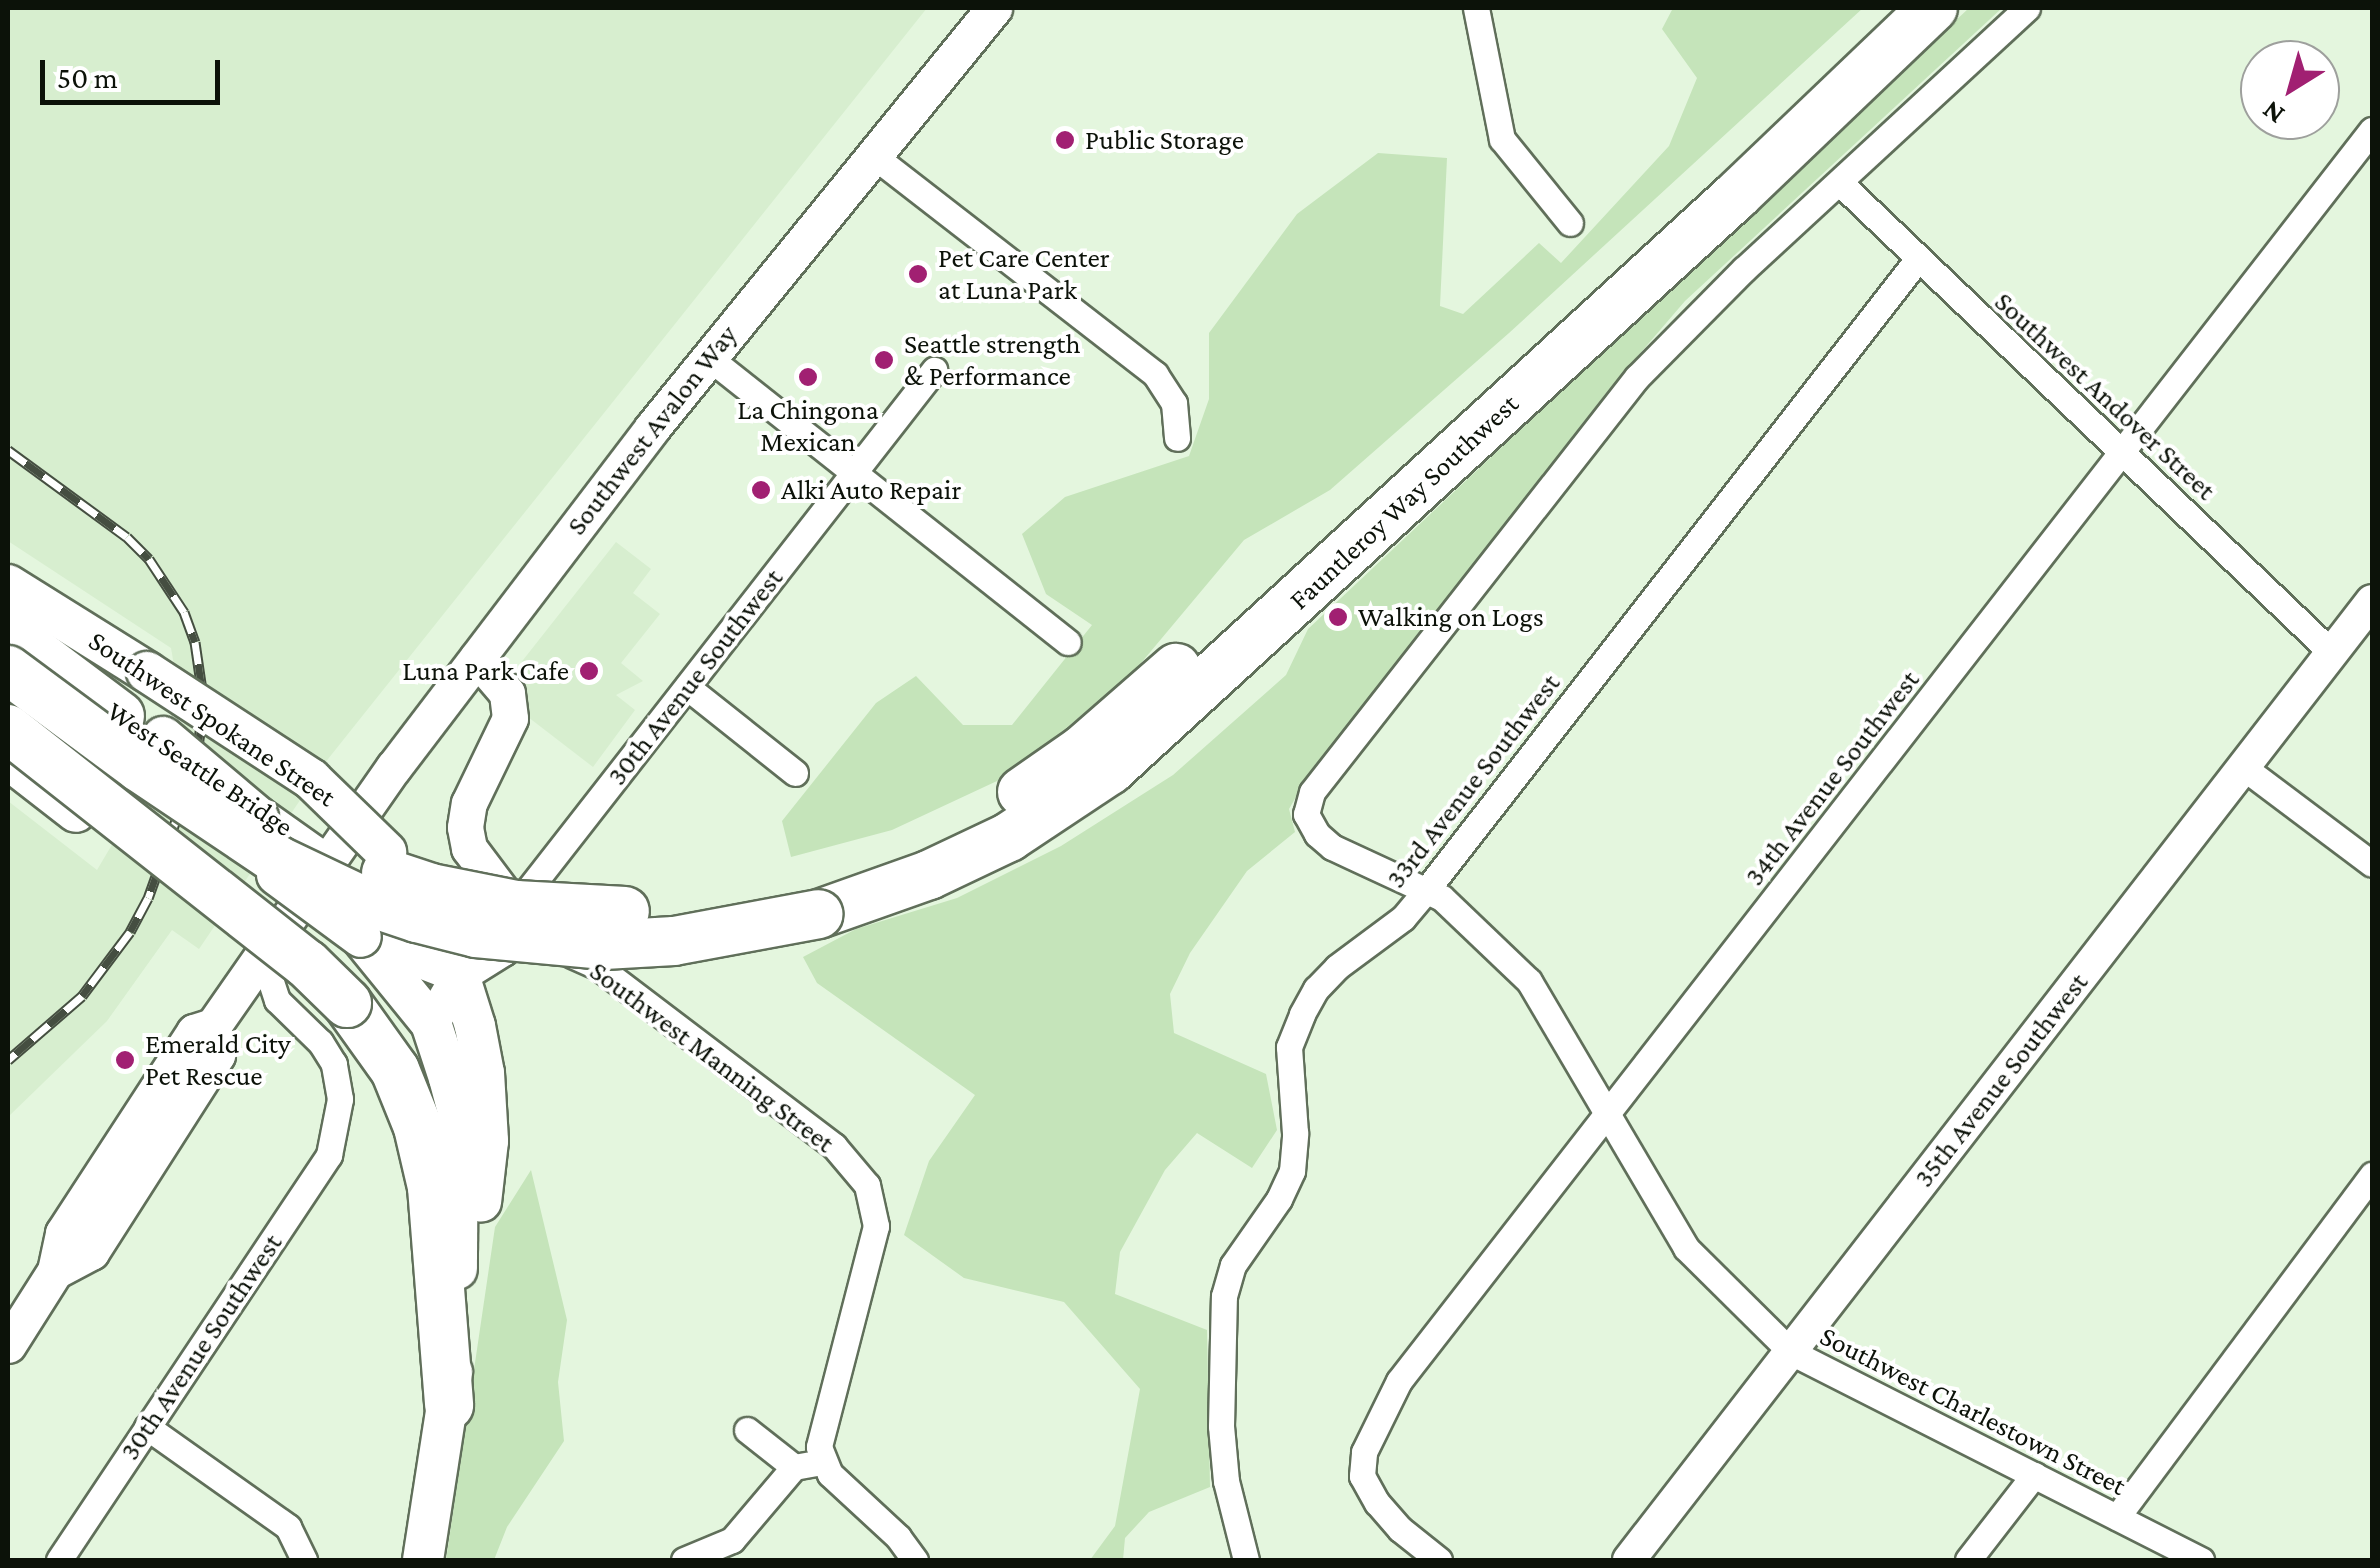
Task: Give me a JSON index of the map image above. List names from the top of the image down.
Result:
{
  "streets": {
    "highway": ["Fauntleroy Way Southwest", "West Seattle Bridge"],
    "main road": ["Southwest Avalon Way", "30th Avenue Southwest", "Southwest Spokane Street"],
    "street": [
      "Southwest Andover Street",
      "34th Avenue Southwest",
      "33rd Avenue Southwest",
      "Southwest Manning Street",
      "35th Avenue Southwest",
      "Southwest Charlestown Street"
    ]
  },
  "crossings": [
    ["Southwest Andover Street", "34th Avenue Southwest"],
    ["Southwest Andover Street", "33rd Avenue Southwest"],
    ["Southwest Andover Street", "35th Avenue Southwest"],
    ["Southwest Andover Street", "Southwest Charlestown Street"],
    ["Southwest Avalon Way", "30th Avenue Southwest"],
    ["Fauntleroy Way Southwest", "West Seattle Bridge"],
    ["30th Avenue Southwest", "Southwest Manning Street"],
    ["34th Avenue Southwest", "Southwest Charlestown Street"],
    ["33rd Avenue Southwest", "Southwest Charlestown Street"],
    ["35th Avenue Southwest", "Southwest Charlestown Street"]
  ],
  "places": [
    "Public Storage",
    "Pet Care Center at Luna Park",
    "Seattle strength & Performance",
    "La Chingona Mexican",
    "Alki Auto Repair",
    "Walking on Logs",
    "Luna Park Cafe",
    "Emerald City Pet Rescue"
  ],
  "scale_bar": "50 m",
  "north": "bottom left"
}
